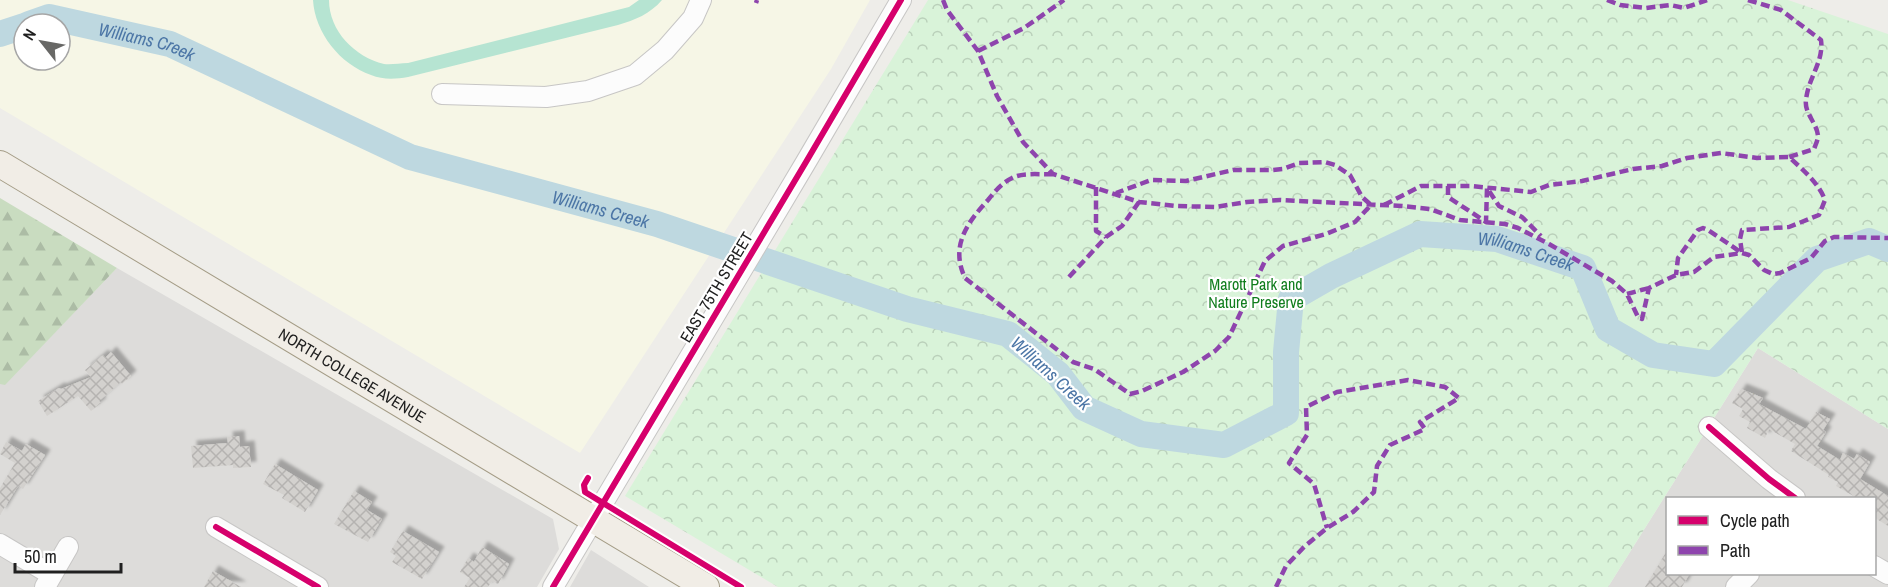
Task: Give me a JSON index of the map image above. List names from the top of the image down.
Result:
{
  "streets": {
    "main road": ["NORTH COLLEGE AVENUE"],
    "street": ["EAST 75TH STREET"]
  },
  "crossings": [
    ["EAST 75TH STREET", "NORTH COLLEGE AVENUE"]
  ],
  "water": ["Williams Creek"],
  "parks": ["Marott Park and Nature Preserve"],
  "legend": ["Cycle path", "Path"],
  "scale_bar": "50 m",
  "north": "top left"
}
